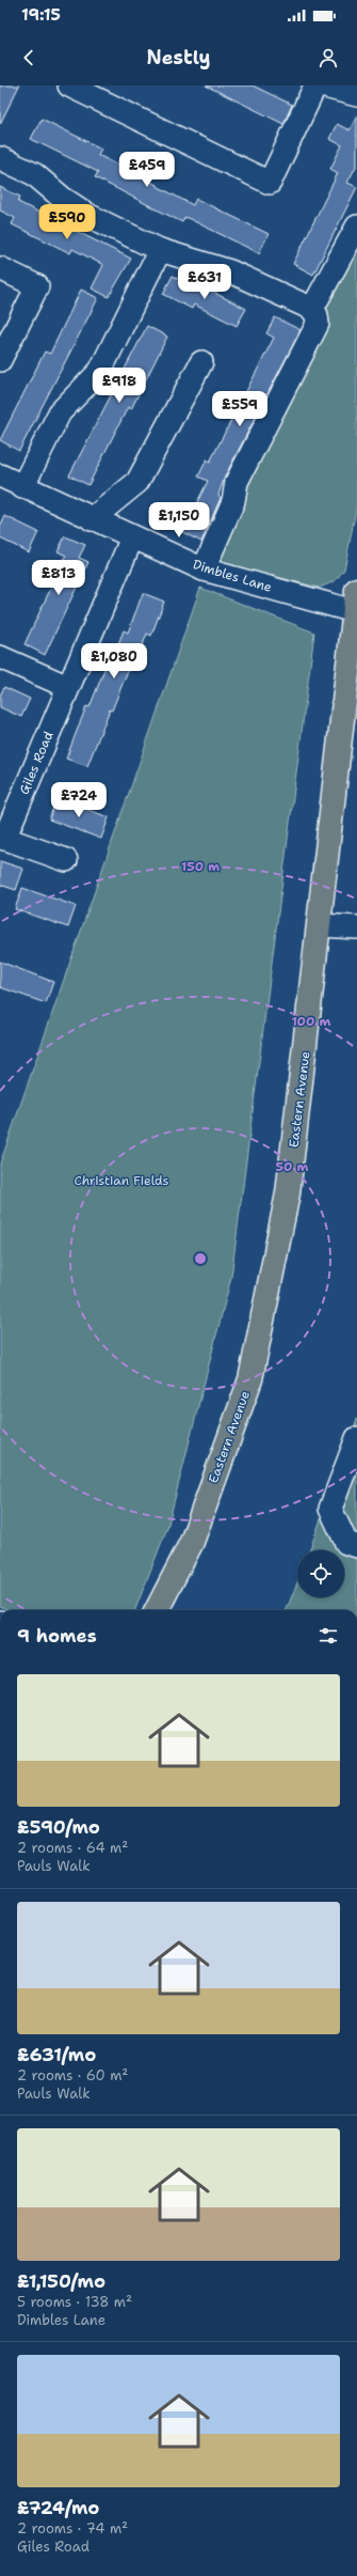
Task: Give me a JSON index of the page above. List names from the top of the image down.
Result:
{
  "streets": {
    "highway": ["Eastern Avenue"],
    "street": ["Dimbles Lane", "Giles Road"]
  },
  "crossings": [
    ["Dimbles Lane", "Giles Road"],
    ["Dimbles Lane", "Eastern Avenue"]
  ],
  "parks": ["Christian Fields"],
  "page": {
    "status": "19:15",
    "header": "Nestly",
    "price": [
      "£459",
      "£590",
      "£631",
      "£918",
      "£559",
      "£1,150",
      "£813",
      "£1,080",
      "£724"
    ],
    "heading": "9 homes",
    "list": [
      {
        "name": "£590/mo",
        "note": "2 rooms · 64 m² · Pauls Walk"
      },
      {
        "name": "£631/mo",
        "note": "2 rooms · 60 m² · Pauls Walk"
      },
      {
        "name": "£1,150/mo",
        "note": "5 rooms · 138 m² · Dimbles Lane"
      },
      {
        "name": "£724/mo",
        "note": "2 rooms · 74 m² · Giles Road"
      }
    ]
  },
  "rings": ["150 m", "100 m", "50 m"]
}
